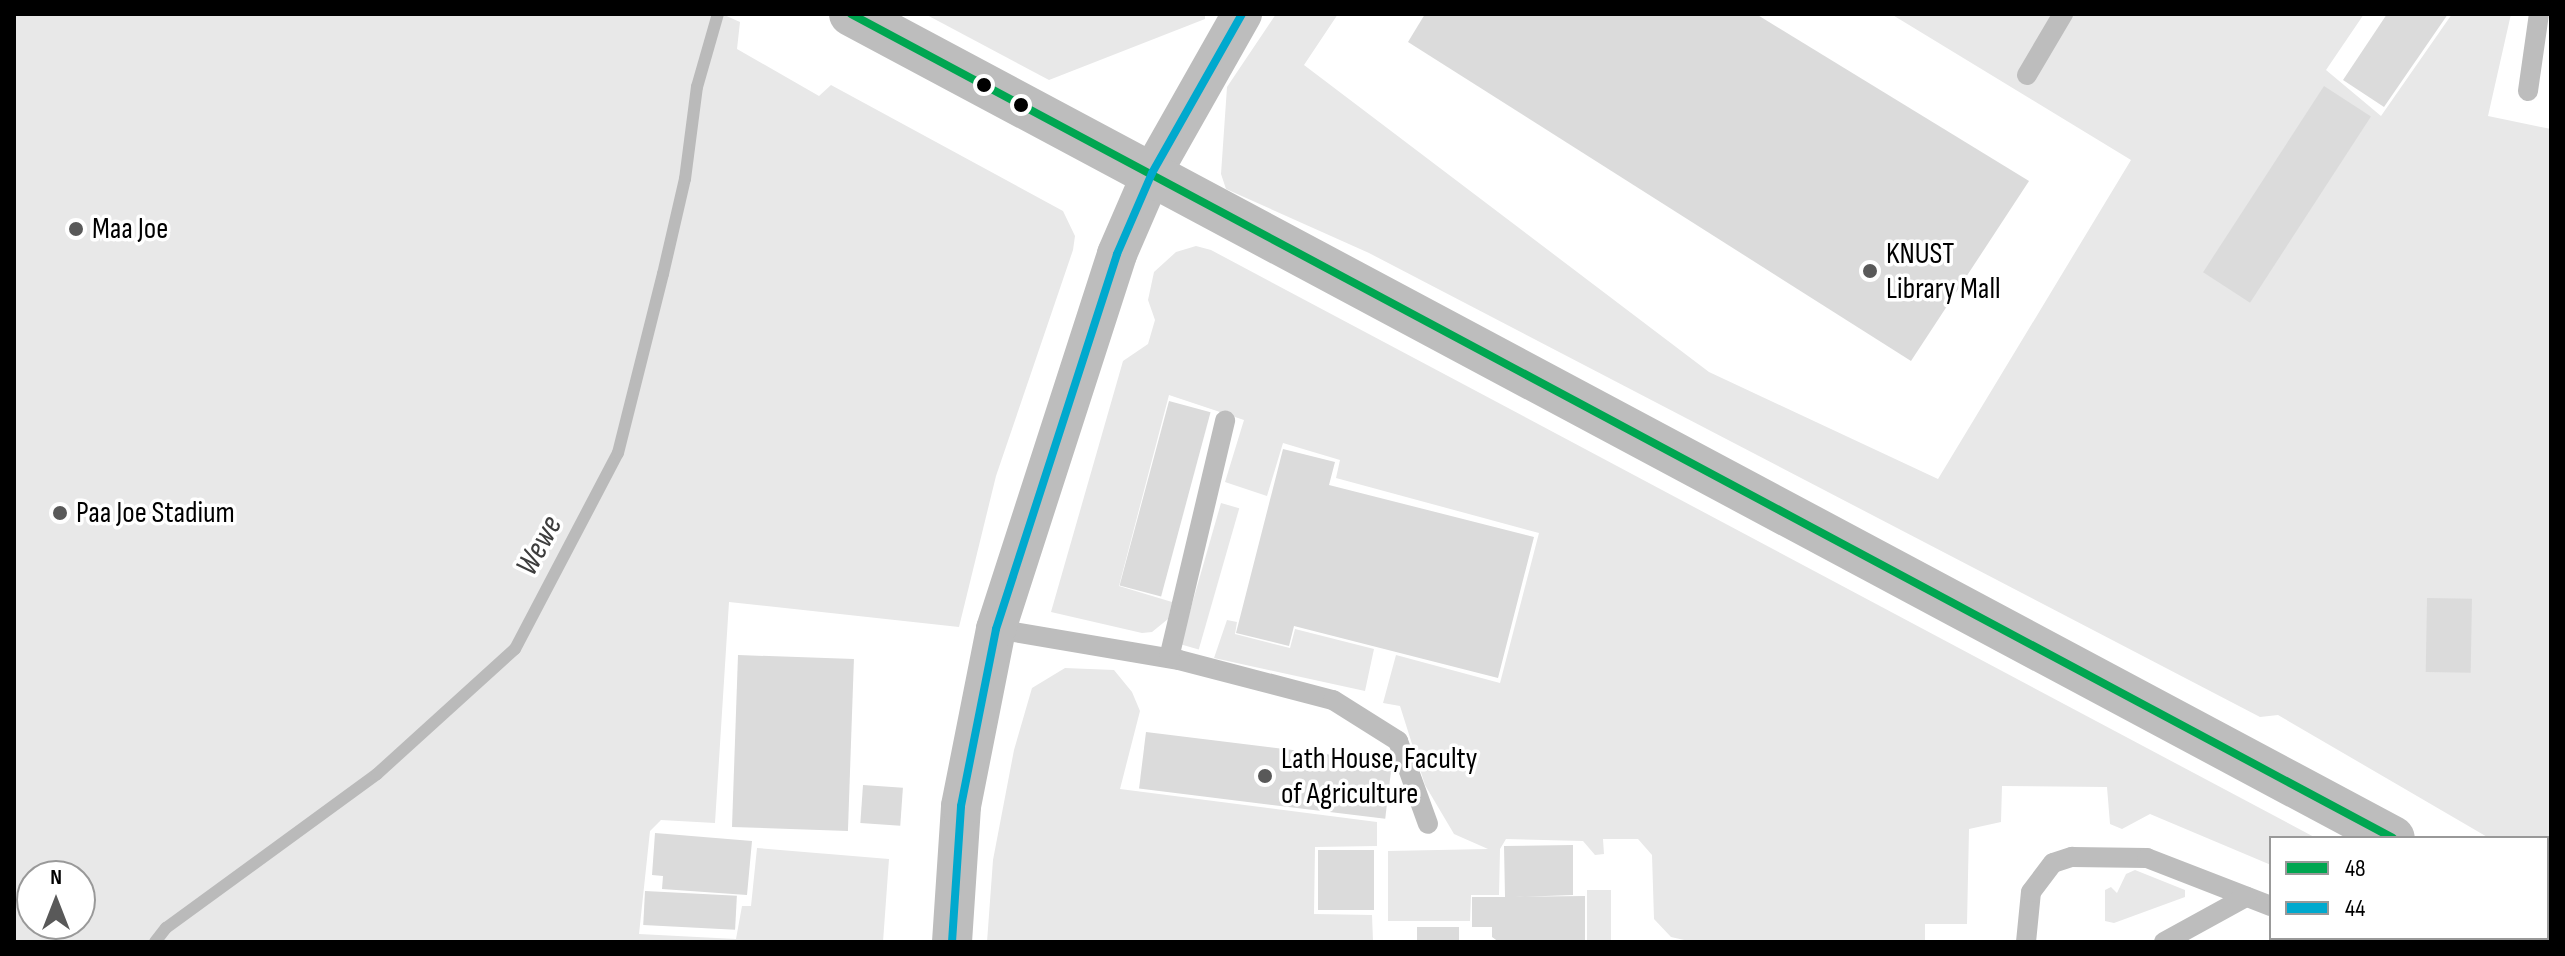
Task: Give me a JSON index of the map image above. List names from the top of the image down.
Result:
{
  "water": ["Wewe"],
  "places": [
    "Maa Joe",
    "KNUST Library Mall",
    "Paa Joe Stadium",
    "Lath House, Faculty of Agriculture"
  ],
  "lines": ["transit line 48", "transit line 44"],
  "legend": ["48", "44"],
  "north": "top"
}
